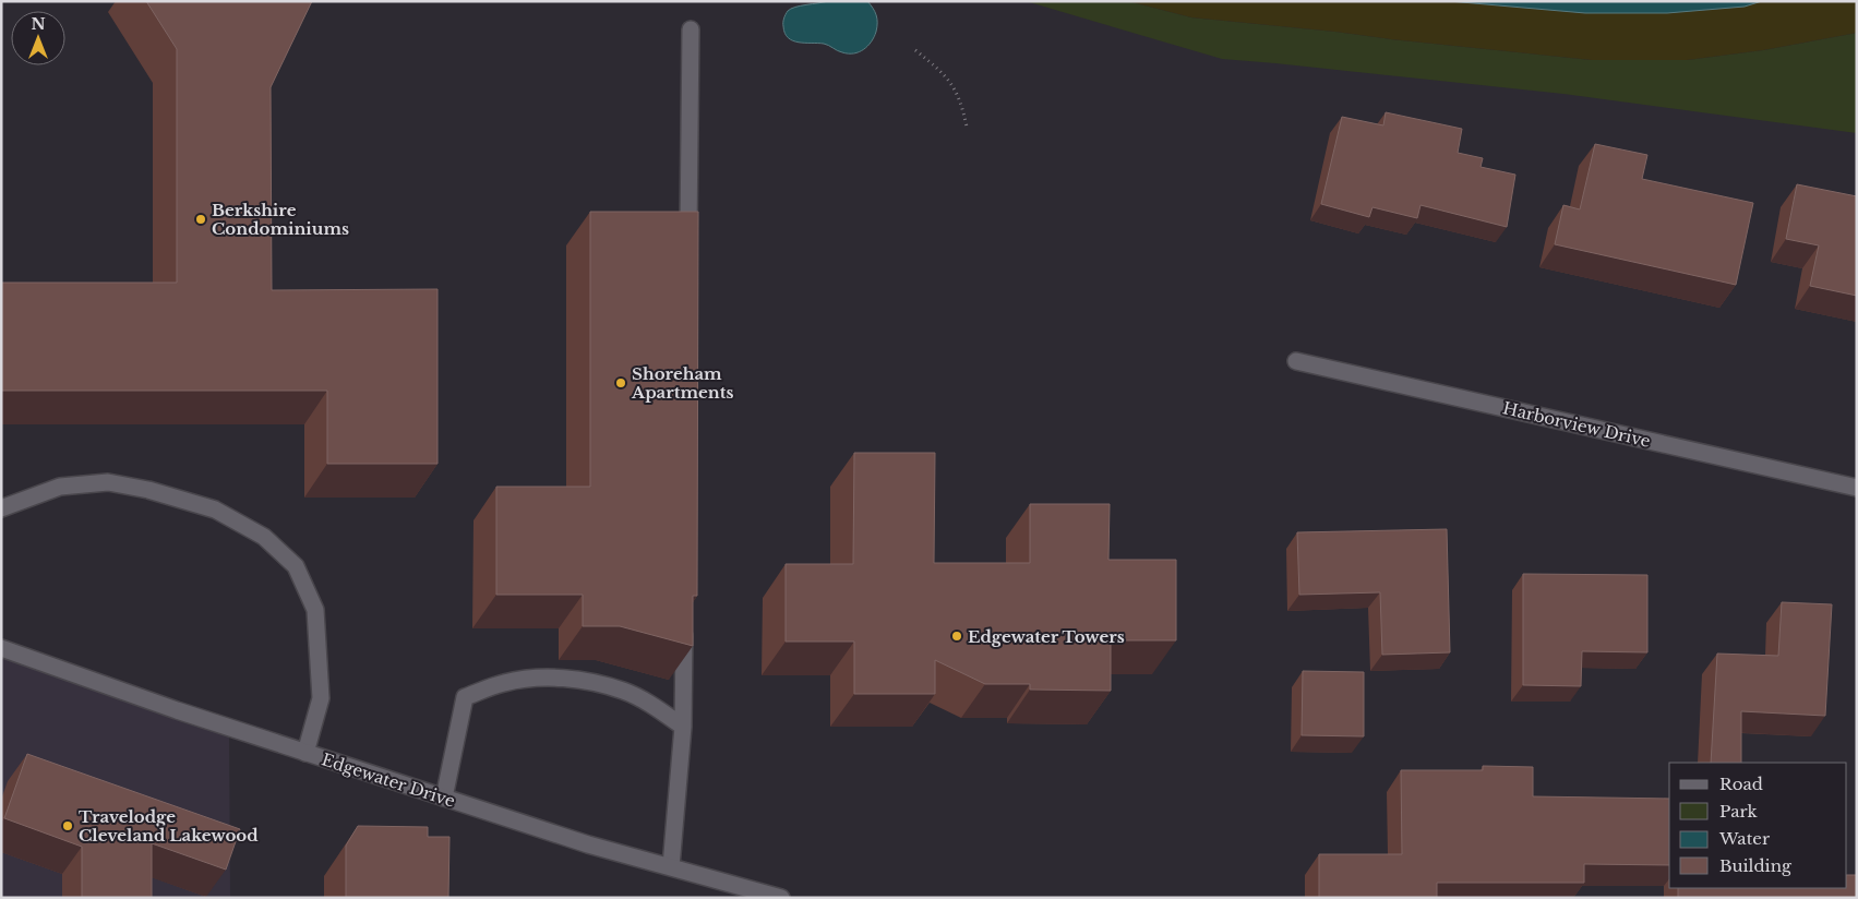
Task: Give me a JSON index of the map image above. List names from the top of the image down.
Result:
{
  "streets": {
    "street": ["Harborview Drive", "Edgewater Drive"]
  },
  "places": [
    "Berkshire Condominiums",
    "Shoreham Apartments",
    "Edgewater Towers",
    "Travelodge Cleveland Lakewood"
  ],
  "legend": [
    "Road",
    "Park",
    "Water",
    "Building"
  ],
  "north": "top"
}
